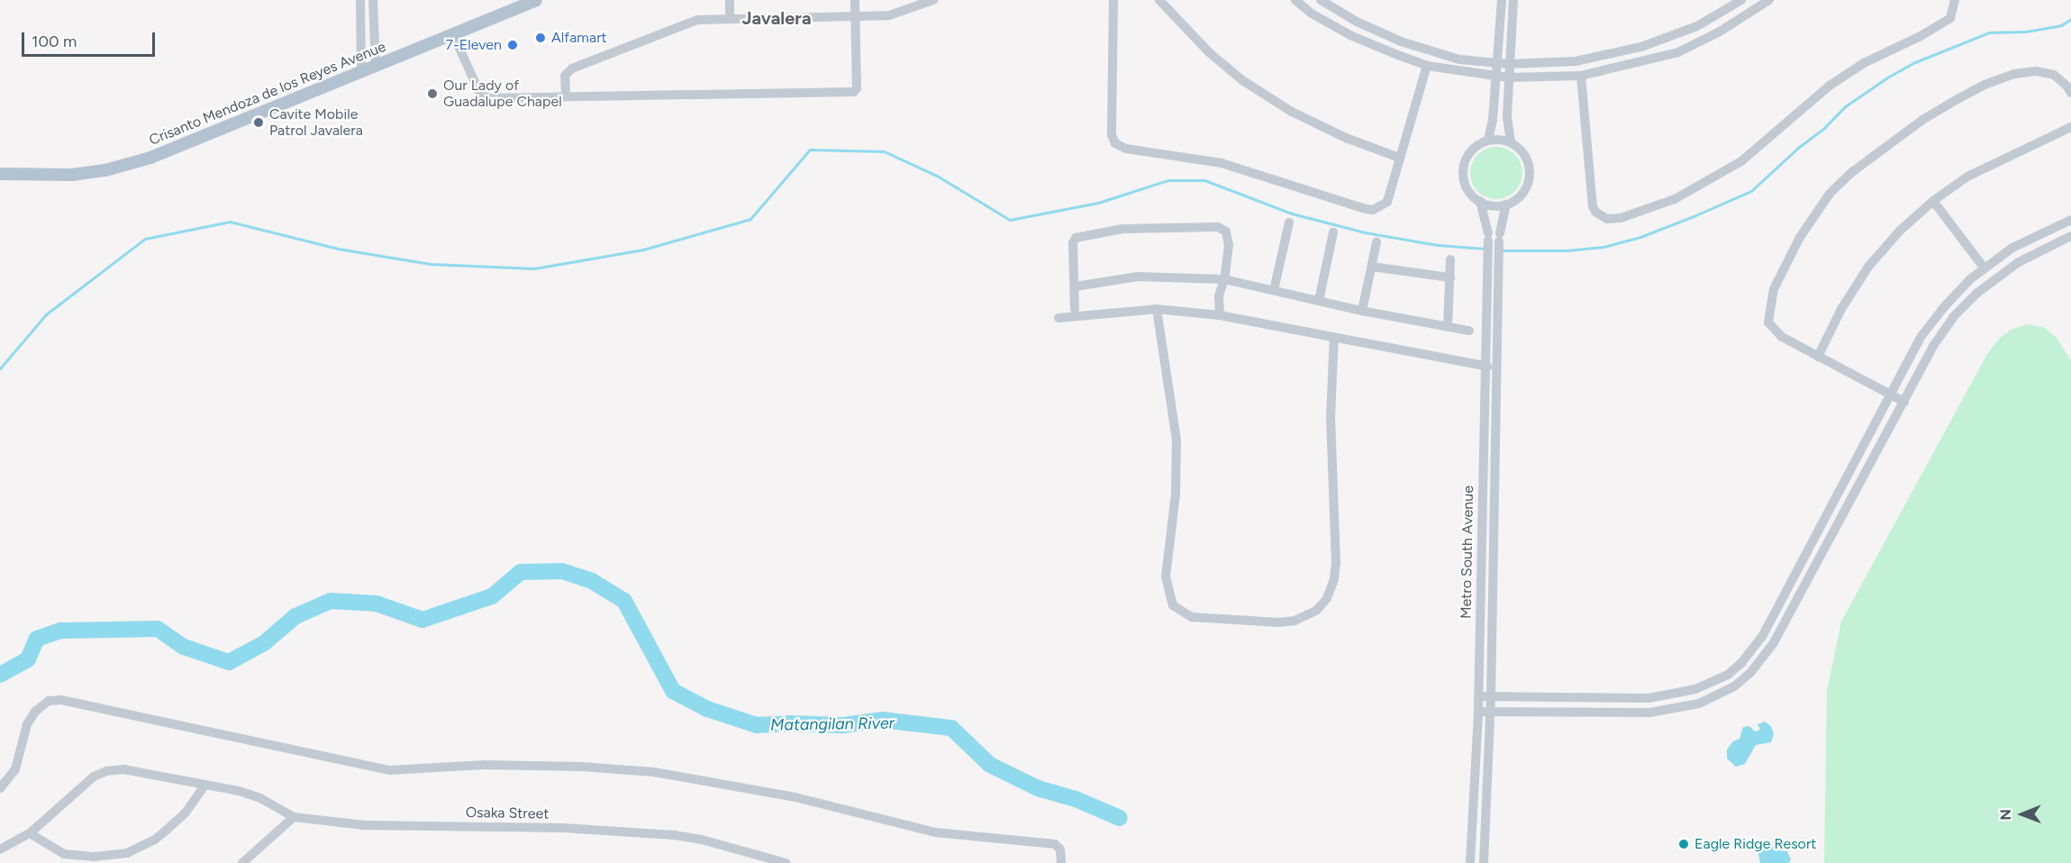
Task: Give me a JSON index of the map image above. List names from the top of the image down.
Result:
{
  "streets": {
    "main road": ["Crisanto Mendoza de los Reyes Avenue"],
    "street": ["Metro South Avenue", "Osaka Street"]
  },
  "districts": ["Javalera"],
  "water": ["Matangilan River"],
  "places": [
    "Alfamart",
    "7-Eleven",
    "Our Lady of Guadalupe Chapel",
    "Cavite Mobile Patrol Javalera",
    "Eagle Ridge Resort"
  ],
  "scale_bar": "100 m",
  "north": "left"
}
